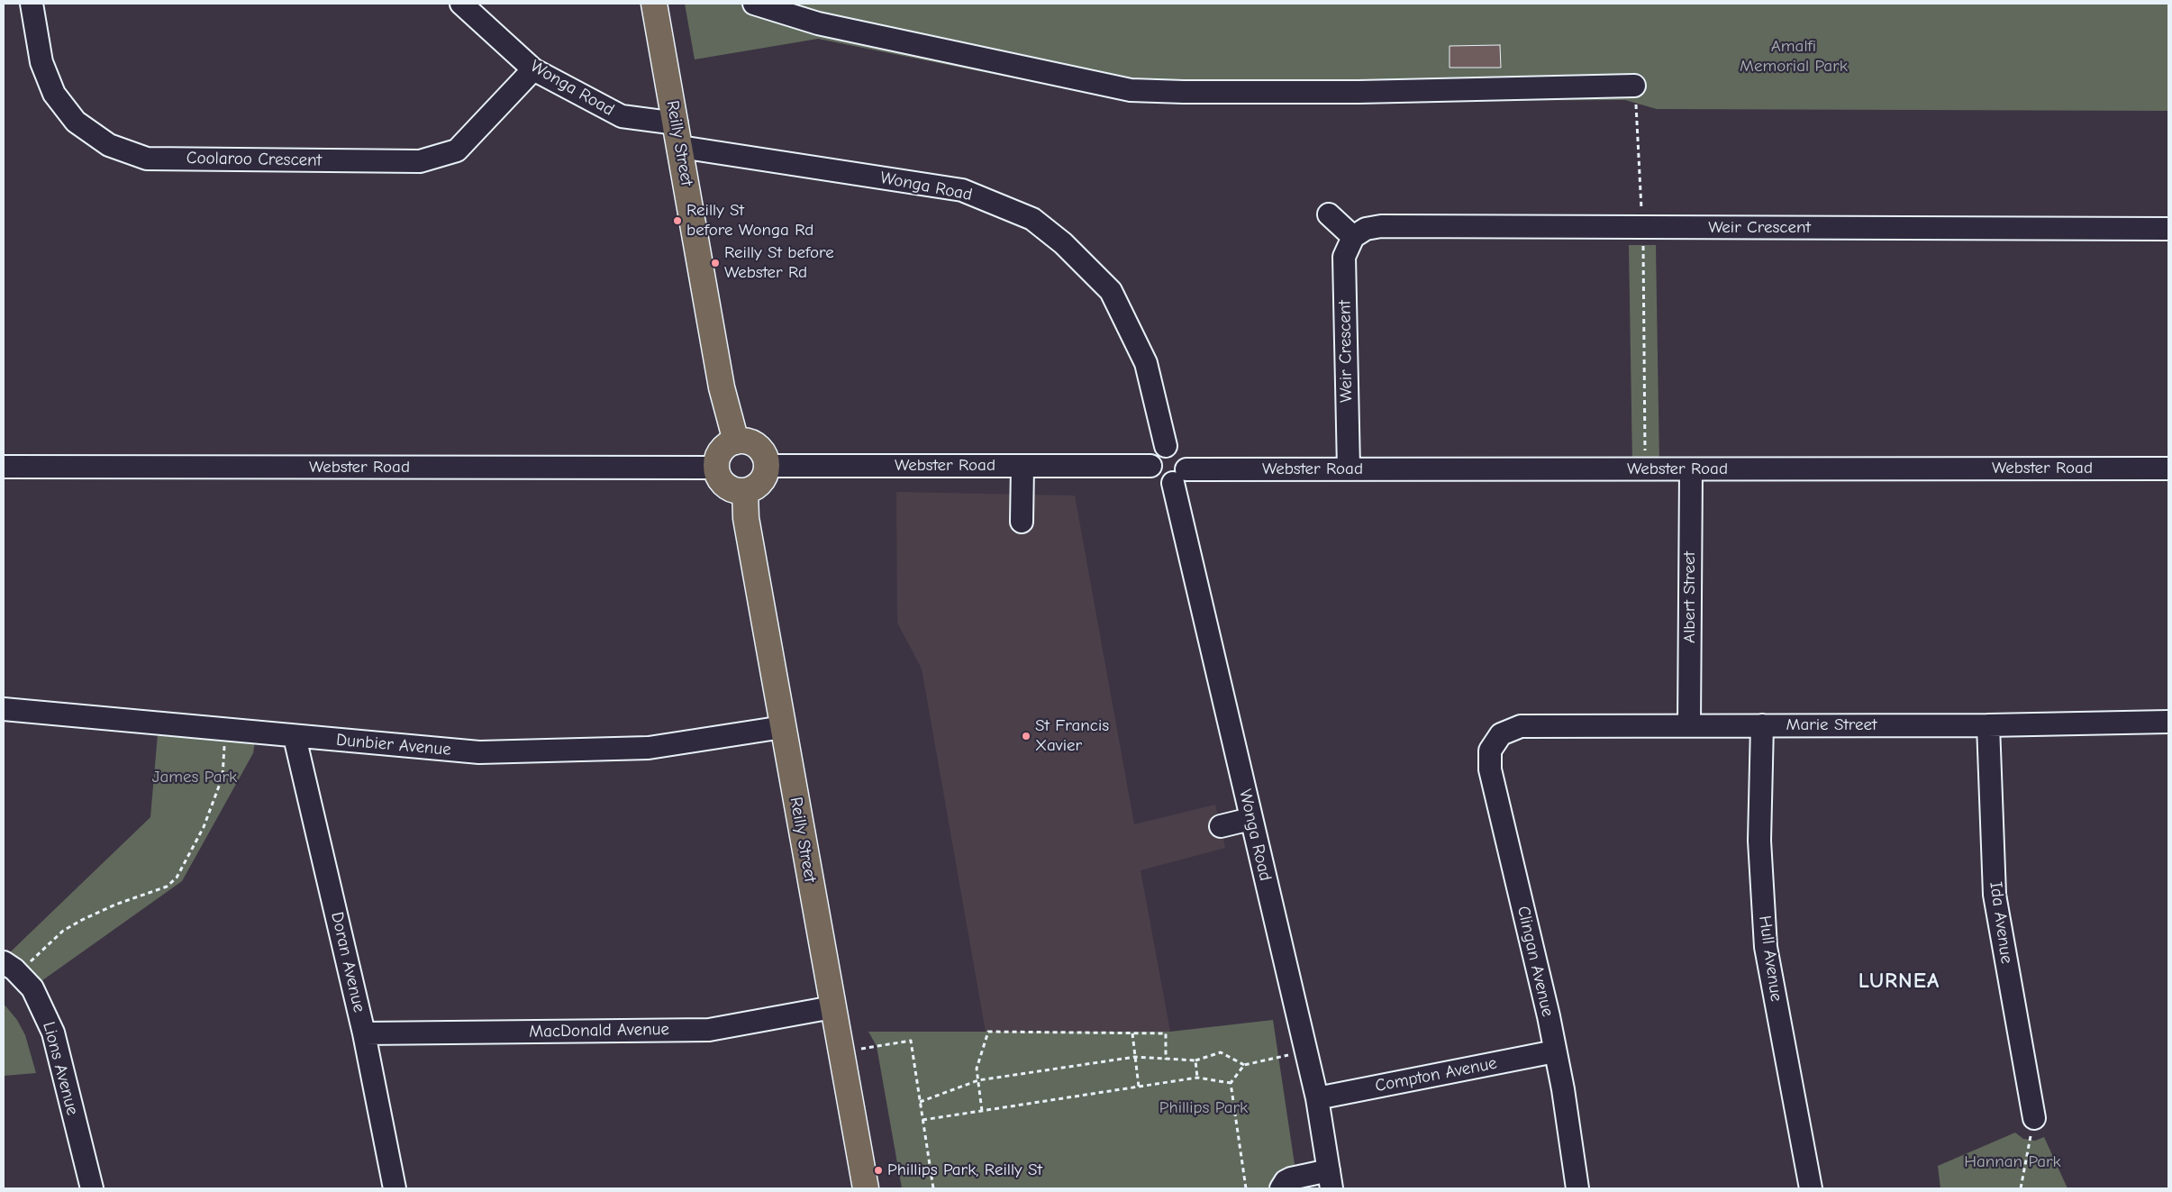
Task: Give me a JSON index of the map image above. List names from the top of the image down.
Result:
{
  "streets": {
    "main road": ["Reilly Street"],
    "street": [
      "Wonga Road",
      "Coolaroo Crescent",
      "Weir Crescent",
      "Webster Road",
      "Albert Street",
      "Marie Street",
      "Dunbier Avenue",
      "Ida Avenue",
      "Hull Avenue",
      "Clingan Avenue",
      "Doran Avenue",
      "MacDonald Avenue",
      "Lions Avenue",
      "Compton Avenue"
    ]
  },
  "crossings": [
    ["Wonga Road", "Reilly Street"],
    ["Wonga Road", "Coolaroo Crescent"],
    ["Wonga Road", "Webster Road"],
    ["Wonga Road", "Compton Avenue"],
    ["Reilly Street", "Webster Road"],
    ["Reilly Street", "Dunbier Avenue"],
    ["Reilly Street", "MacDonald Avenue"],
    ["Weir Crescent", "Webster Road"],
    ["Webster Road", "Albert Street"],
    ["Albert Street", "Marie Street"],
    ["Marie Street", "Ida Avenue"],
    ["Marie Street", "Hull Avenue"],
    ["Marie Street", "Clingan Avenue"],
    ["Dunbier Avenue", "Doran Avenue"],
    ["Clingan Avenue", "Compton Avenue"],
    ["Doran Avenue", "MacDonald Avenue"]
  ],
  "districts": ["LURNEA"],
  "parks": [
    "Amalfi Memorial Park",
    "James Park",
    "Phillips Park",
    "Hannan Park"
  ],
  "places": [
    "Reilly St before Wonga Rd",
    "Reilly St before Webster Rd",
    "St Francis Xavier",
    "Phillips Park, Reilly St"
  ]
}
